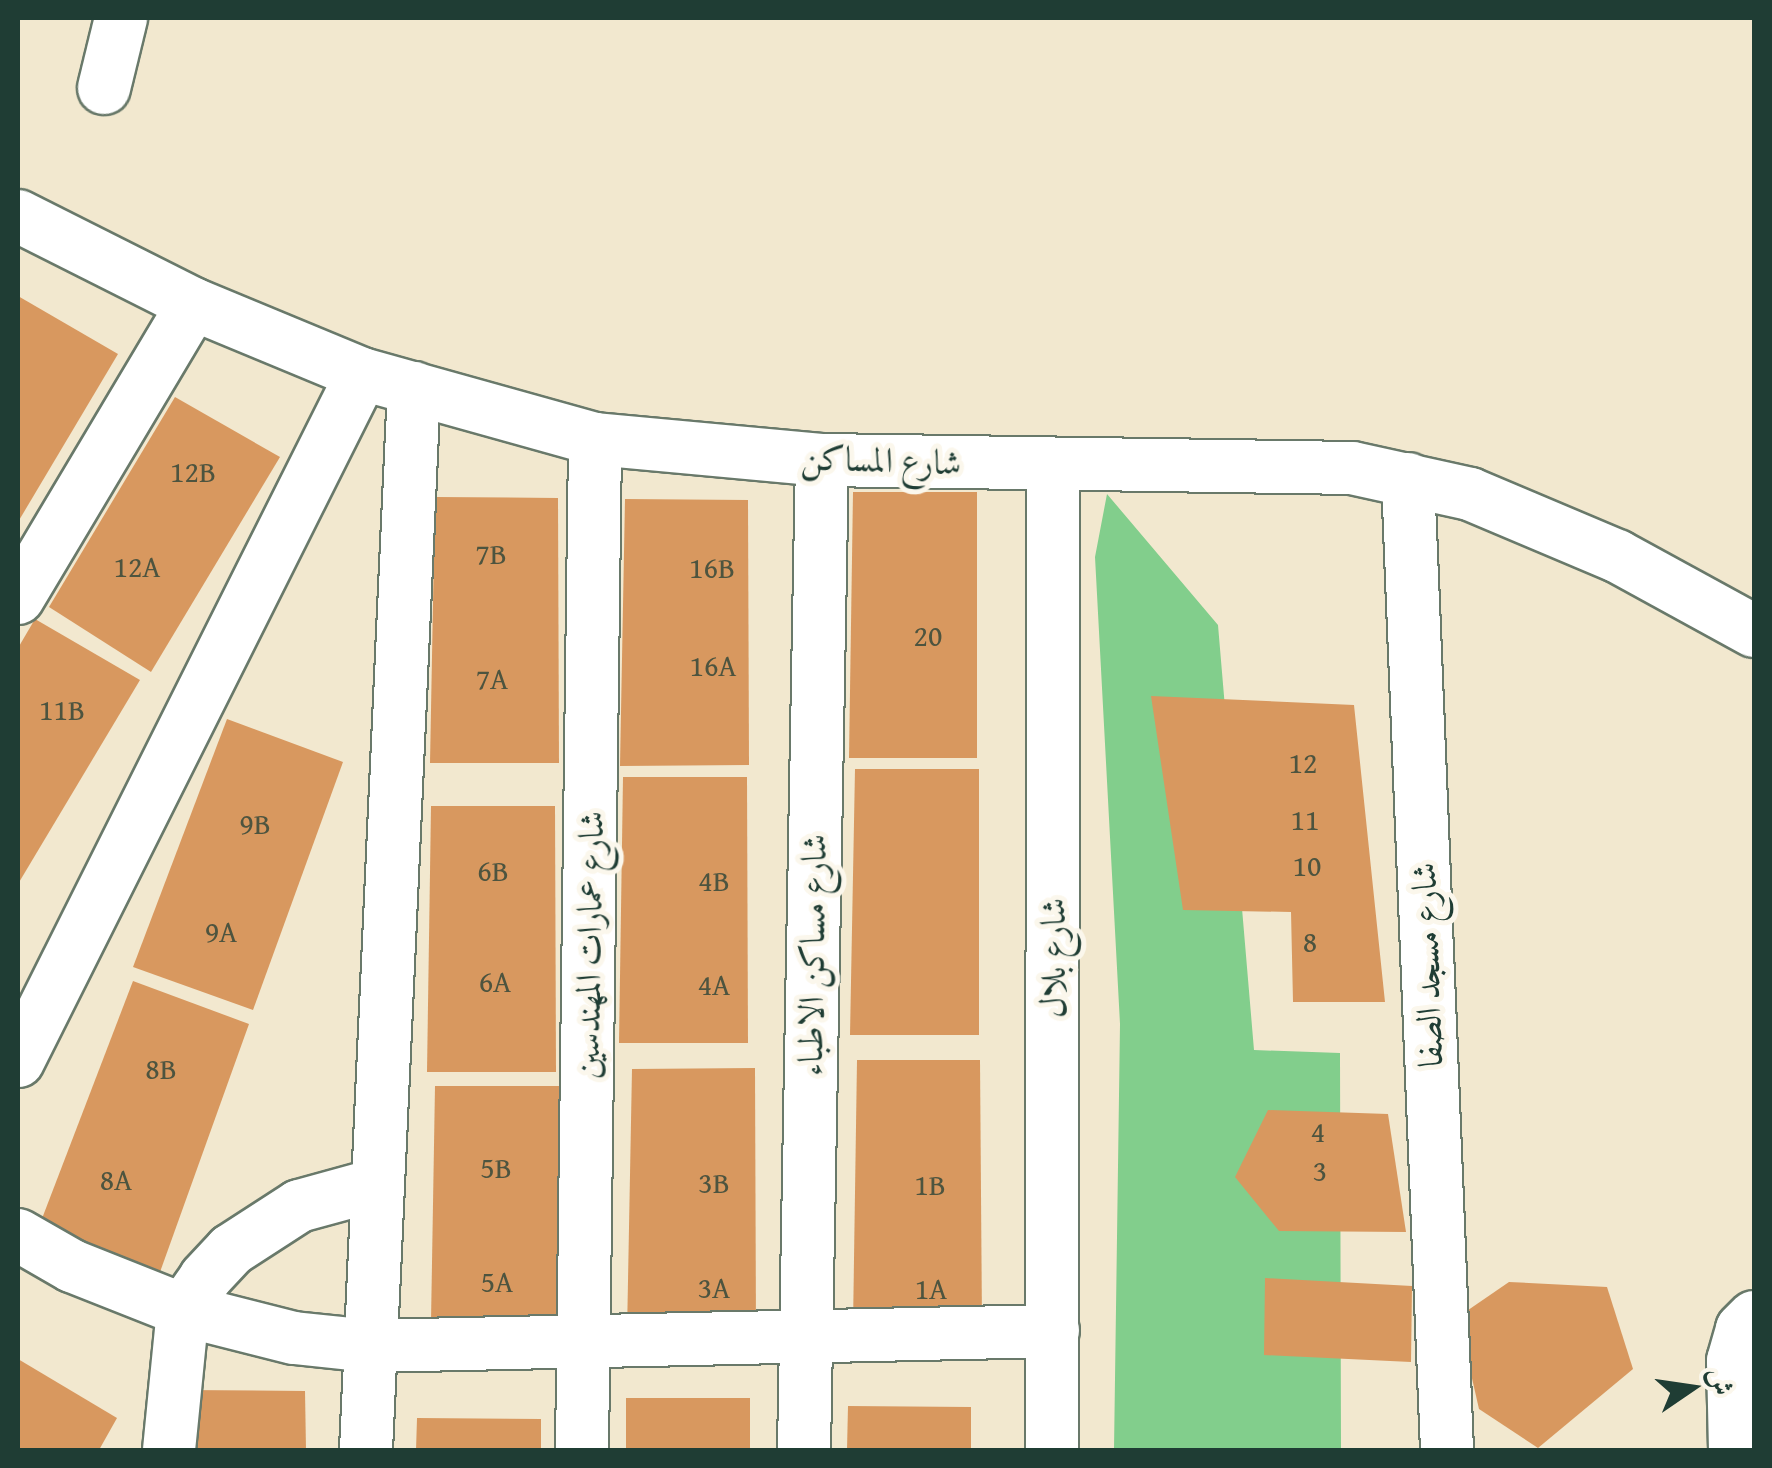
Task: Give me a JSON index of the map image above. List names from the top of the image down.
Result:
{
  "streets": {
    "street": [
      "شارع المساكن",
      "شارع عمارات المهندسين",
      "شارع مساكن الاطباء",
      "شارع بلال",
      "شارع مسجد الصفا"
    ]
  },
  "crossings": [
    ["شارع المساكن", "شارع عمارات المهندسين"],
    ["شارع المساكن", "شارع مساكن الاطباء"],
    ["شارع المساكن", "شارع بلال"],
    ["شارع المساكن", "شارع مسجد الصفا"]
  ],
  "house_numbers": [
    "12B",
    "7B",
    "12A",
    "16B",
    "20",
    "16A",
    "7A",
    "11B",
    "12",
    "11",
    "9B",
    "10",
    "6B",
    "4B",
    "9A",
    "8",
    "6A",
    "4A",
    "8B",
    "4",
    "5B",
    "3",
    "8A",
    "3B",
    "1B",
    "5A",
    "3A",
    "1A"
  ],
  "north": "right"
}
